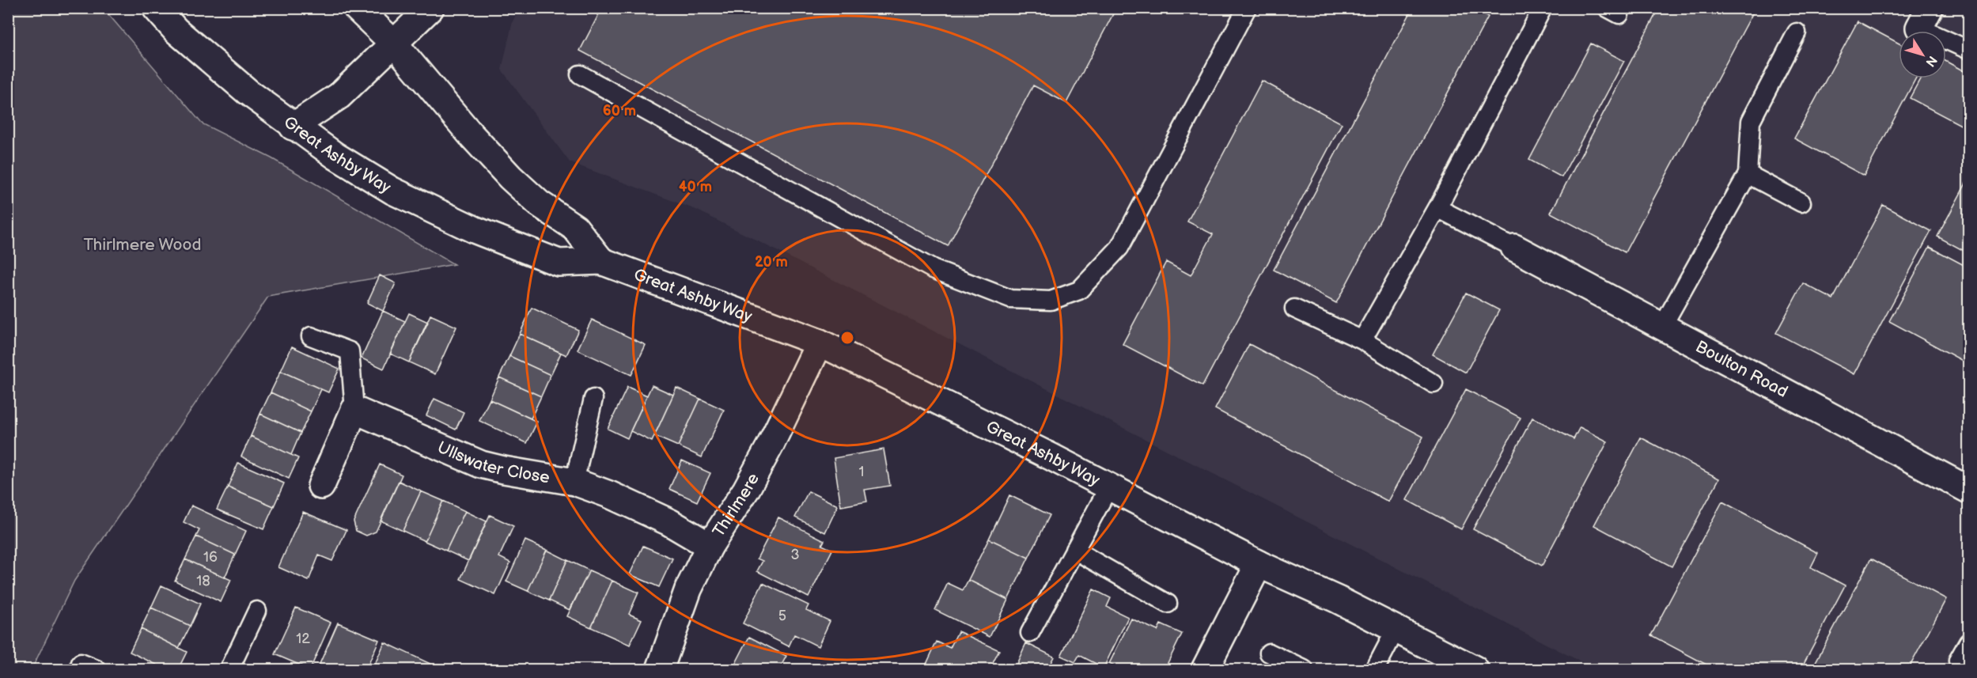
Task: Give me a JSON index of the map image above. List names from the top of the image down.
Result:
{
  "streets": {
    "street": [
      "Great Ashby Way",
      "Boulton Road",
      "Ullswater Close",
      "Thirlmere"
    ]
  },
  "crossings": [
    ["Great Ashby Way", "Thirlmere"],
    ["Ullswater Close", "Thirlmere"]
  ],
  "parks": ["Thirlmere Wood"],
  "house_numbers": [
    "1",
    "3",
    "16",
    "18",
    "5",
    "12"
  ],
  "north": "bottom right",
  "rings": ["60 m", "40 m", "20 m"]
}
